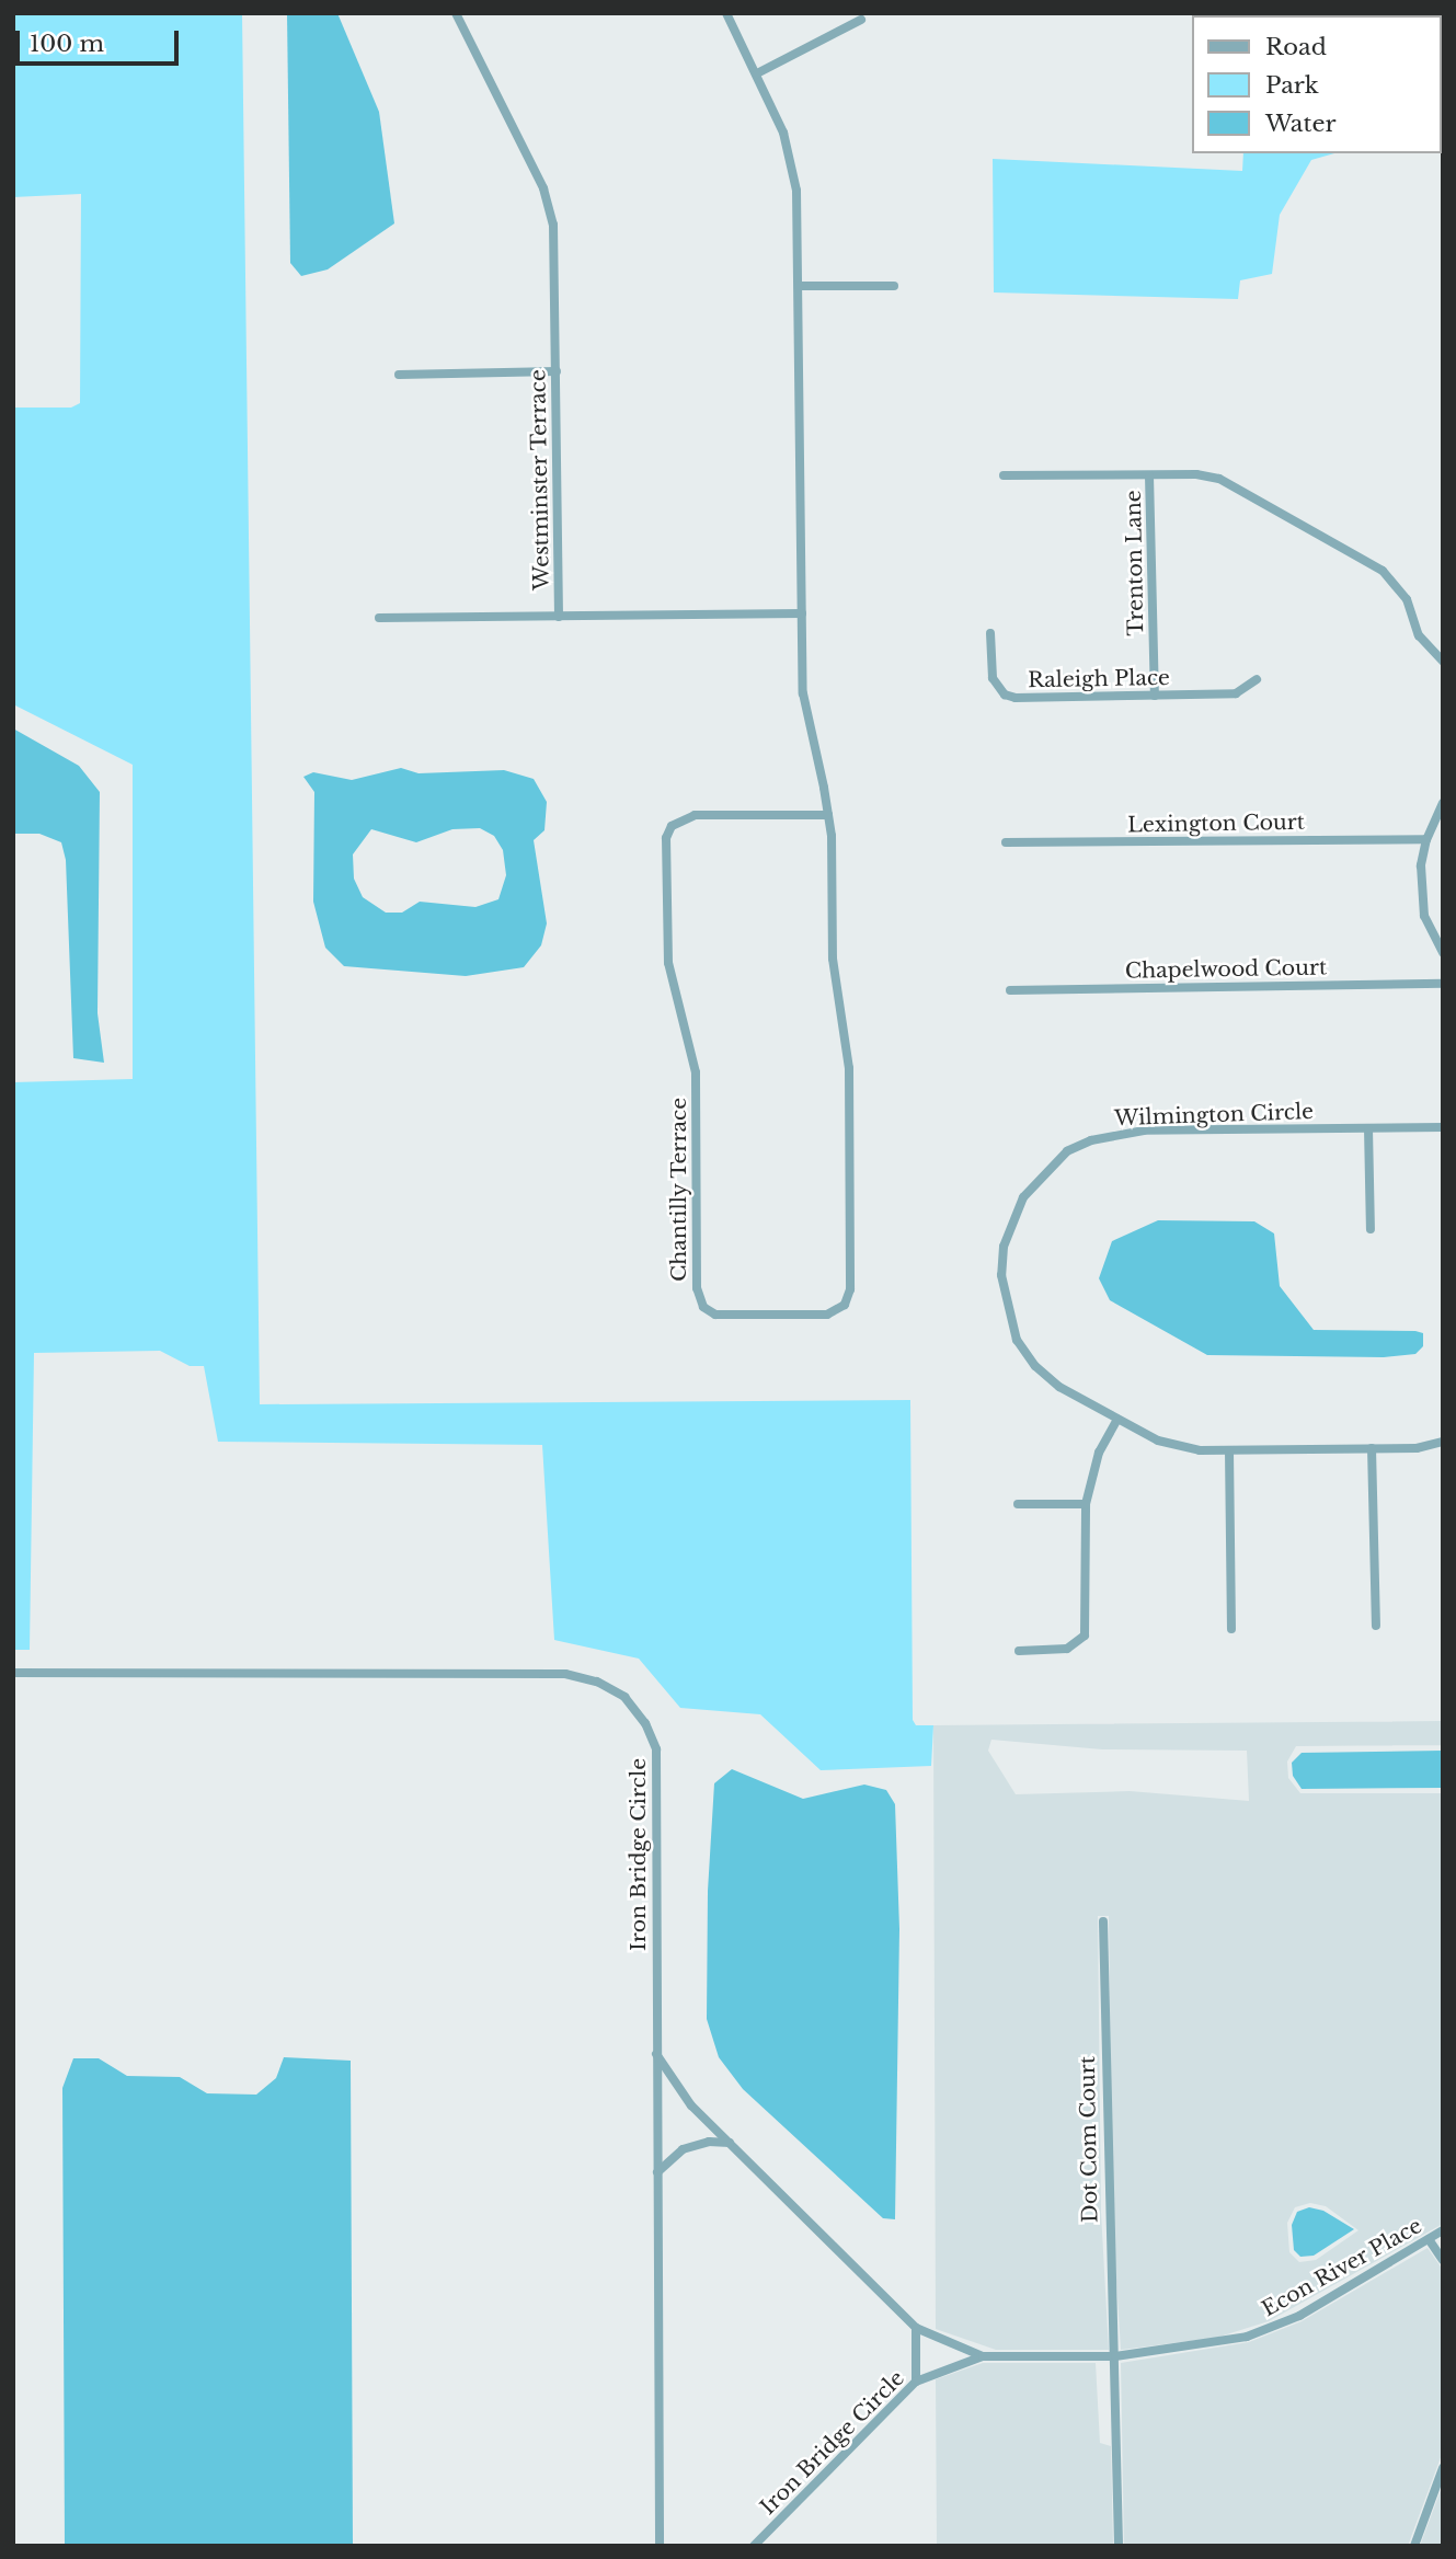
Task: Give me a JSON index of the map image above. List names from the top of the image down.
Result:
{
  "streets": {
    "street": [
      "Westminster Terrace",
      "Trenton Lane",
      "Raleigh Place",
      "Lexington Court",
      "Chapelwood Court",
      "Wilmington Circle",
      "Chantilly Terrace",
      "Iron Bridge Circle",
      "Dot Com Court",
      "Econ River Place"
    ]
  },
  "crossings": [
    ["Westminster Terrace", "Chantilly Terrace"],
    ["Trenton Lane", "Raleigh Place"],
    ["Iron Bridge Circle", "Econ River Place"],
    ["Dot Com Court", "Econ River Place"]
  ],
  "legend": ["Road", "Park", "Water"],
  "scale_bar": "100 m"
}
